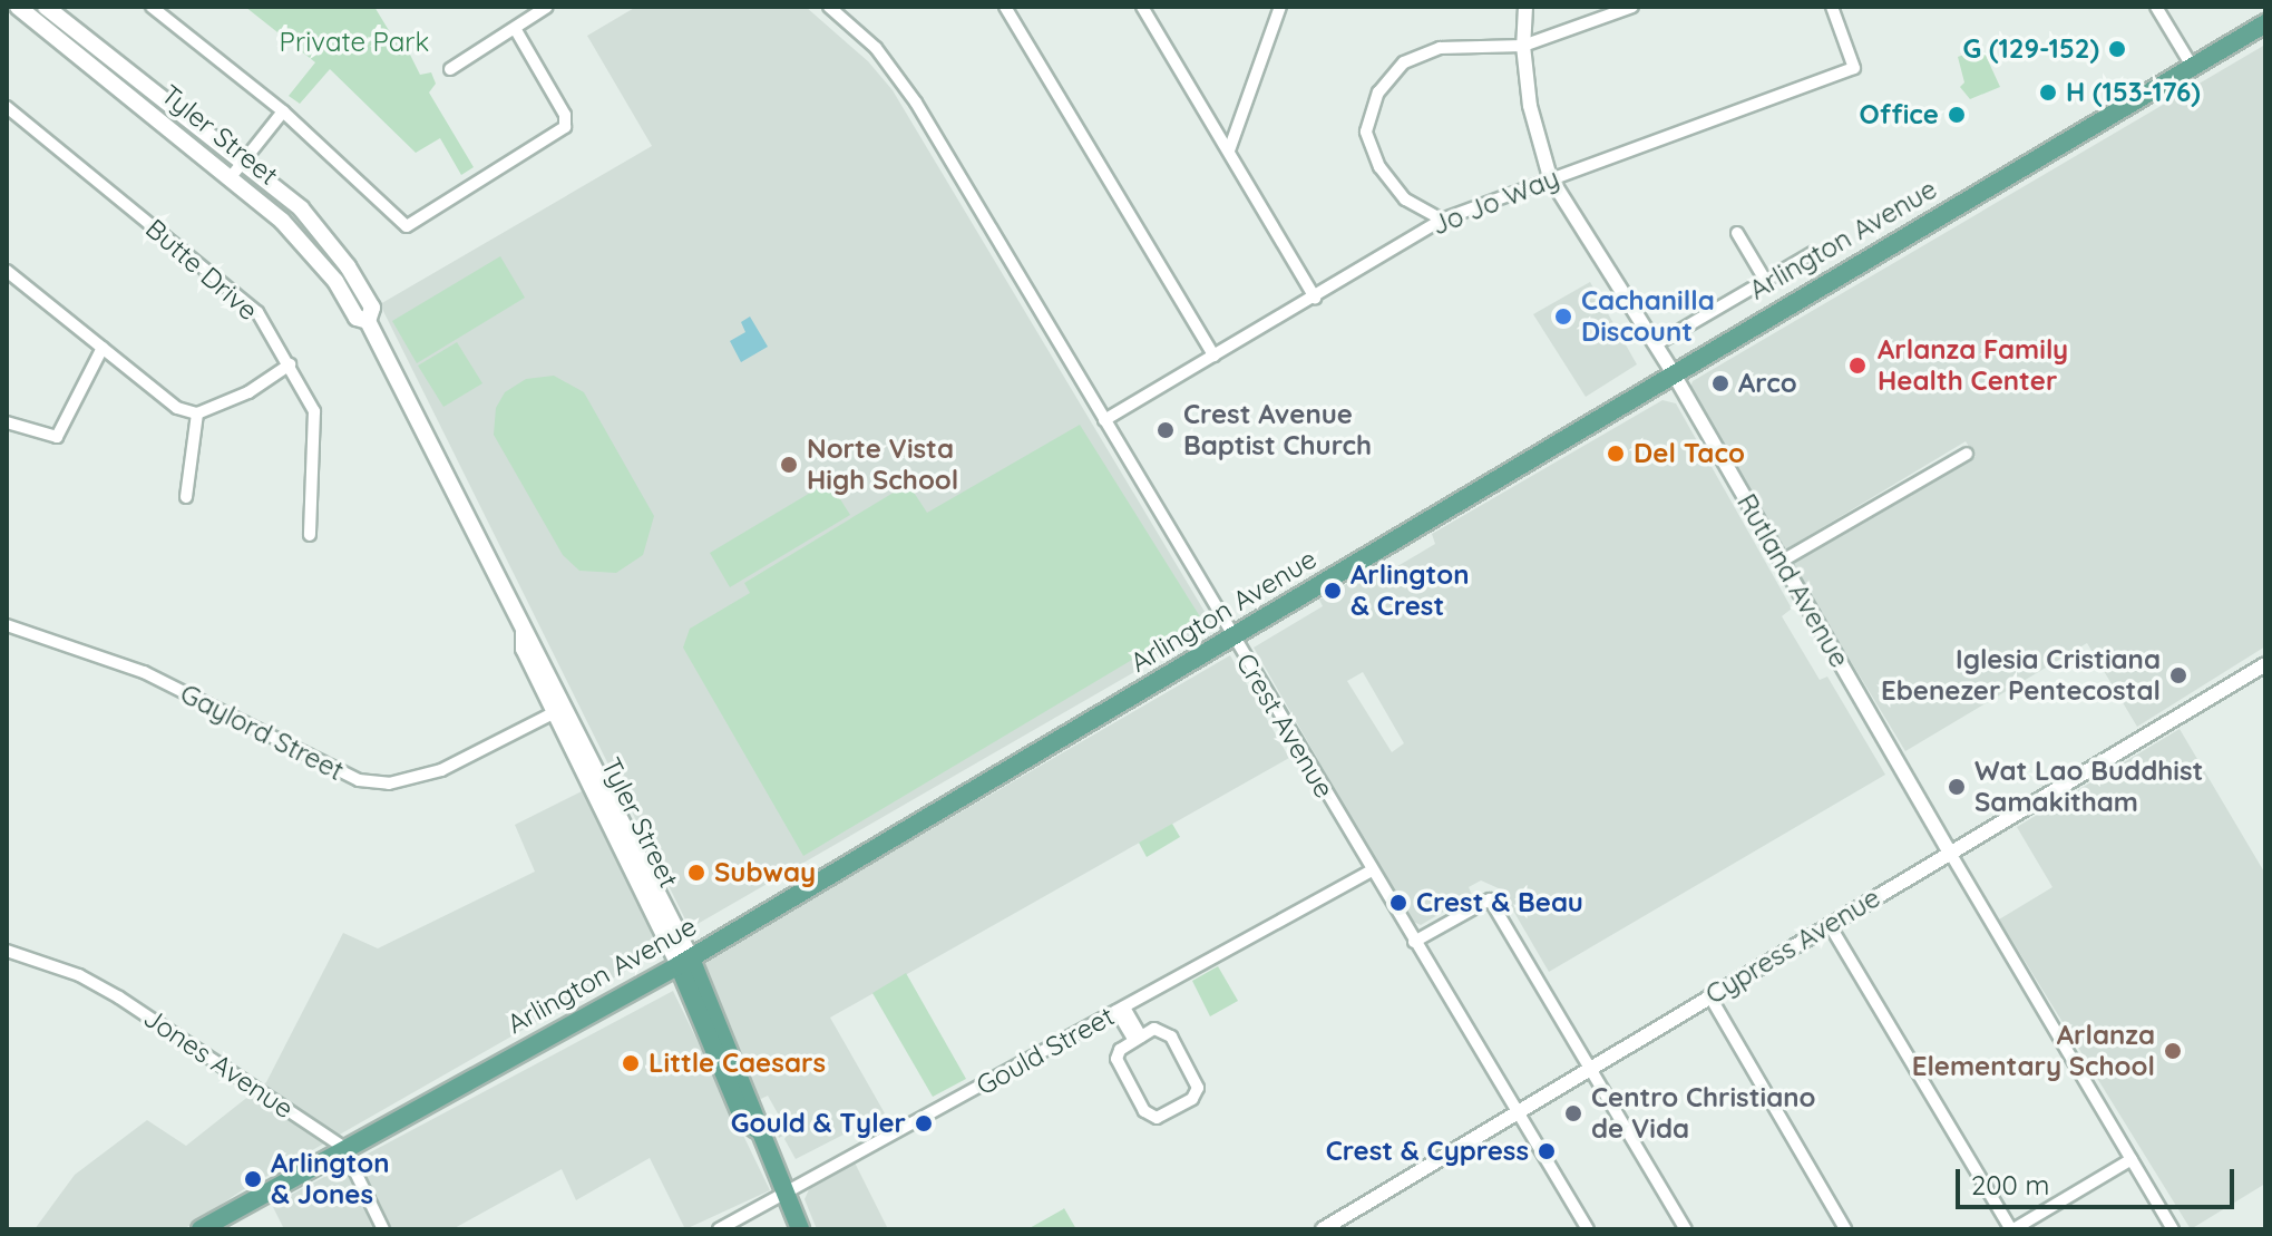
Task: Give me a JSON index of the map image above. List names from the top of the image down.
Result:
{
  "streets": {
    "main road": ["Tyler Street", "Arlington Avenue"],
    "street": [
      "Jo Jo Way",
      "Butte Drive",
      "Rutland Avenue",
      "Crest Avenue",
      "Gaylord Street",
      "Cypress Avenue",
      "Gould Street",
      "Jones Avenue"
    ]
  },
  "crossings": [
    ["Tyler Street", "Arlington Avenue"],
    ["Tyler Street", "Gaylord Street"],
    ["Tyler Street", "Gould Street"],
    ["Jo Jo Way", "Rutland Avenue"],
    ["Jo Jo Way", "Crest Avenue"],
    ["Arlington Avenue", "Rutland Avenue"],
    ["Arlington Avenue", "Crest Avenue"],
    ["Arlington Avenue", "Jones Avenue"],
    ["Rutland Avenue", "Cypress Avenue"],
    ["Crest Avenue", "Cypress Avenue"],
    ["Crest Avenue", "Gould Street"]
  ],
  "parks": ["Private Park"],
  "places": [
    "G (129-152)",
    "H (153-176)",
    "Office",
    "Cachanilla Discount",
    "Arlanza Family Health Center",
    "Arco",
    "Crest Avenue Baptist Church",
    "Del Taco",
    "Norte Vista High School",
    "Arlington & Crest",
    "Iglesia Cristiana Ebenezer Pentecostal",
    "Wat Lao Buddhist Samakitham",
    "Subway",
    "Crest & Beau",
    "Arlanza Elementary School",
    "Little Caesars",
    "Centro Christiano de Vida",
    "Gould & Tyler",
    "Crest & Cypress",
    "Arlington & Jones"
  ],
  "scale_bar": "200 m"
}
